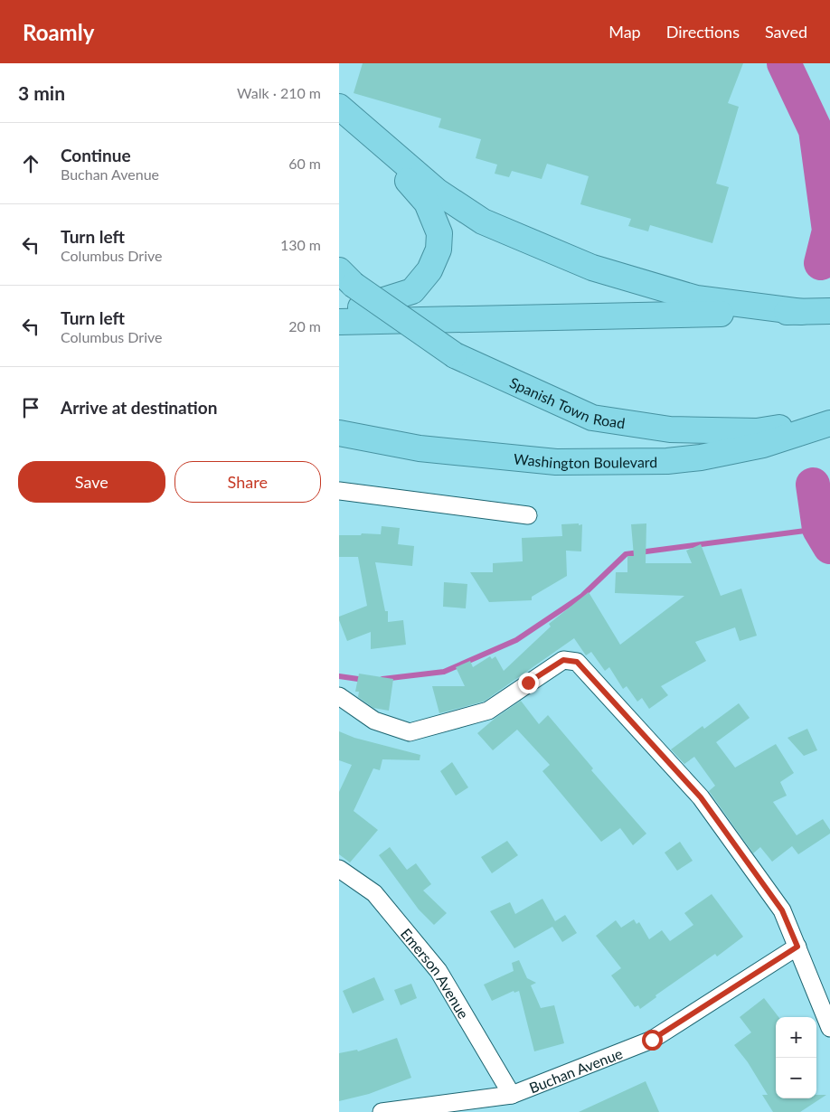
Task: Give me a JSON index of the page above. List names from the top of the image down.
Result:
{
  "streets": {
    "highway": ["Spanish Town Road", "Washington Boulevard"],
    "street": ["Emerson Avenue", "Buchan Avenue"]
  },
  "crossings": [
    ["Spanish Town Road", "Washington Boulevard"],
    ["Emerson Avenue", "Buchan Avenue"]
  ],
  "page": {
    "header": "Roamly",
    "nav": ["Map", "Directions", "Saved"],
    "heading": ["3 min", "Walk · 210 m"],
    "list": [
      ["Continue", "Buchan Avenue", "60 m"],
      ["Turn left", "Columbus Drive", "130 m"],
      ["Turn left", "Columbus Drive", "20 m"],
      "Arrive at destination"
    ],
    "buttons": ["Save", "Share"],
    "map_buttons": ["+", "−"]
  }
}
